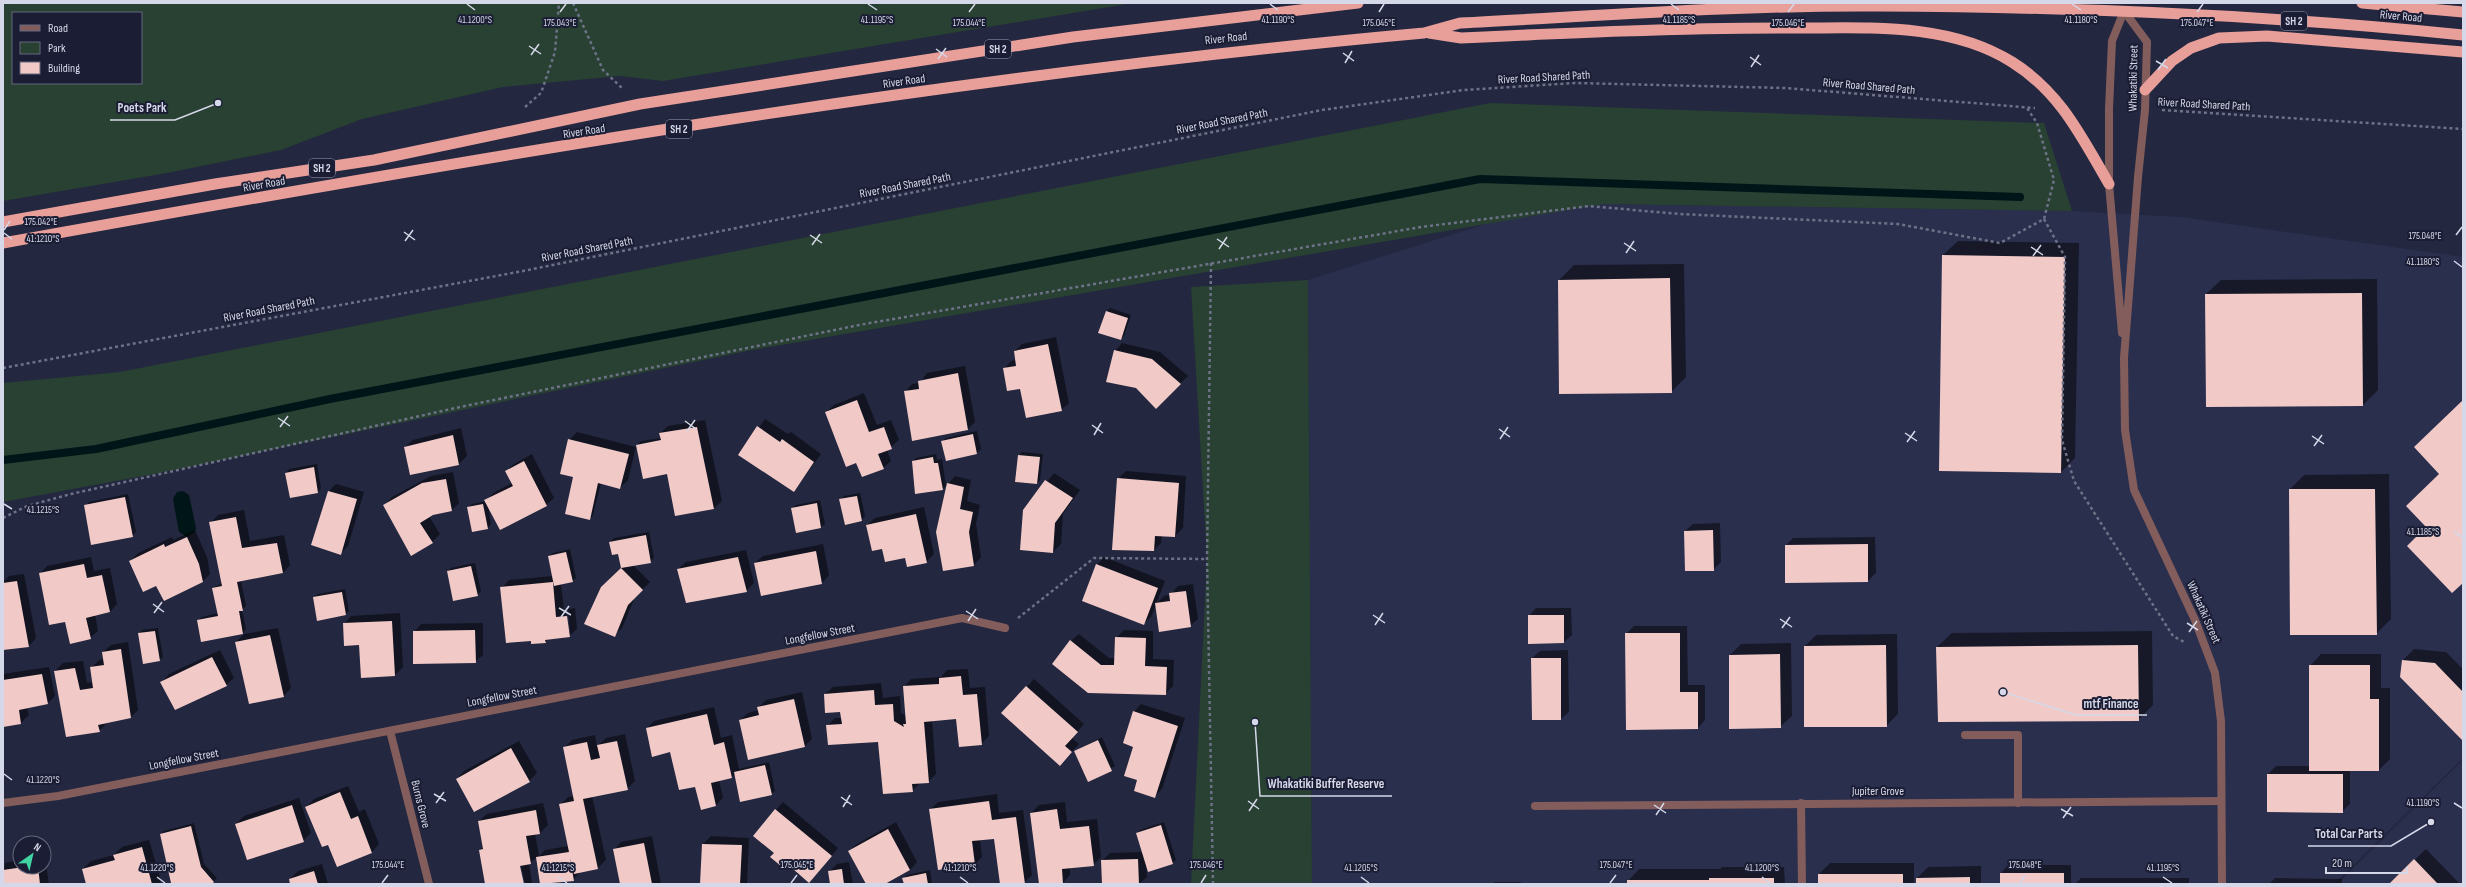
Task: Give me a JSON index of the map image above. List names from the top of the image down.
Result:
{
  "streets": {
    "highway": ["River Road", "SH 2"],
    "street": [
      "Whakatiki Street",
      "Longfellow Street",
      "Jupiter Grove",
      "Burns Grove"
    ],
    "path": ["River Road Shared Path"]
  },
  "crossings": [
    ["River Road", "Whakatiki Street"],
    ["River Road Shared Path", "Whakatiki Street"],
    ["Whakatiki Street", "Jupiter Grove"],
    ["Longfellow Street", "Burns Grove"]
  ],
  "places": [
    "Poets Park",
    "mtf Finance",
    "Whakatiki Buffer Reserve",
    "Total Car Parts"
  ],
  "legend": ["Road", "Park", "Building"],
  "scale_bar": "20 m",
  "north": "top right",
  "coordinates": [
    "41.1200°S",
    "41.1195°S",
    "41.1190°S",
    "41.1185°S",
    "41.1180°S",
    "175.043°E",
    "175.044°E",
    "175.045°E",
    "175.046°E",
    "175.047°E",
    "175.042°E",
    "175.048°E",
    "41.1210°S",
    "41.1215°S",
    "41.1220°S",
    "41.1205°S"
  ]
}
